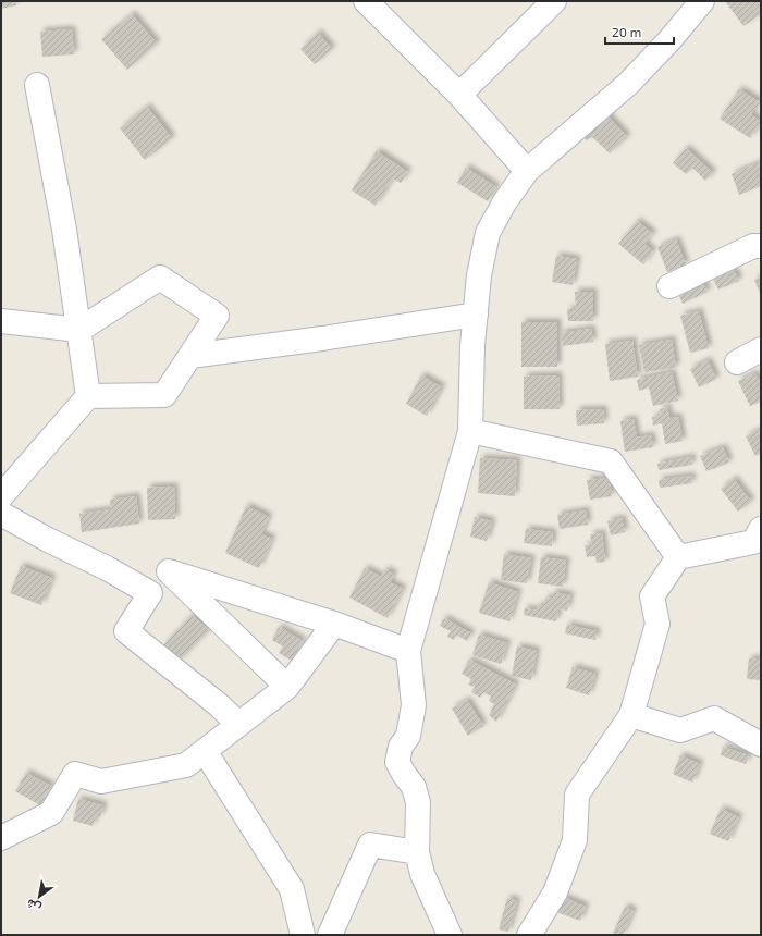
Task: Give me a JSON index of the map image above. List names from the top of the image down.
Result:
{
  "scale_bar": "20 m",
  "north": "bottom left"
}
